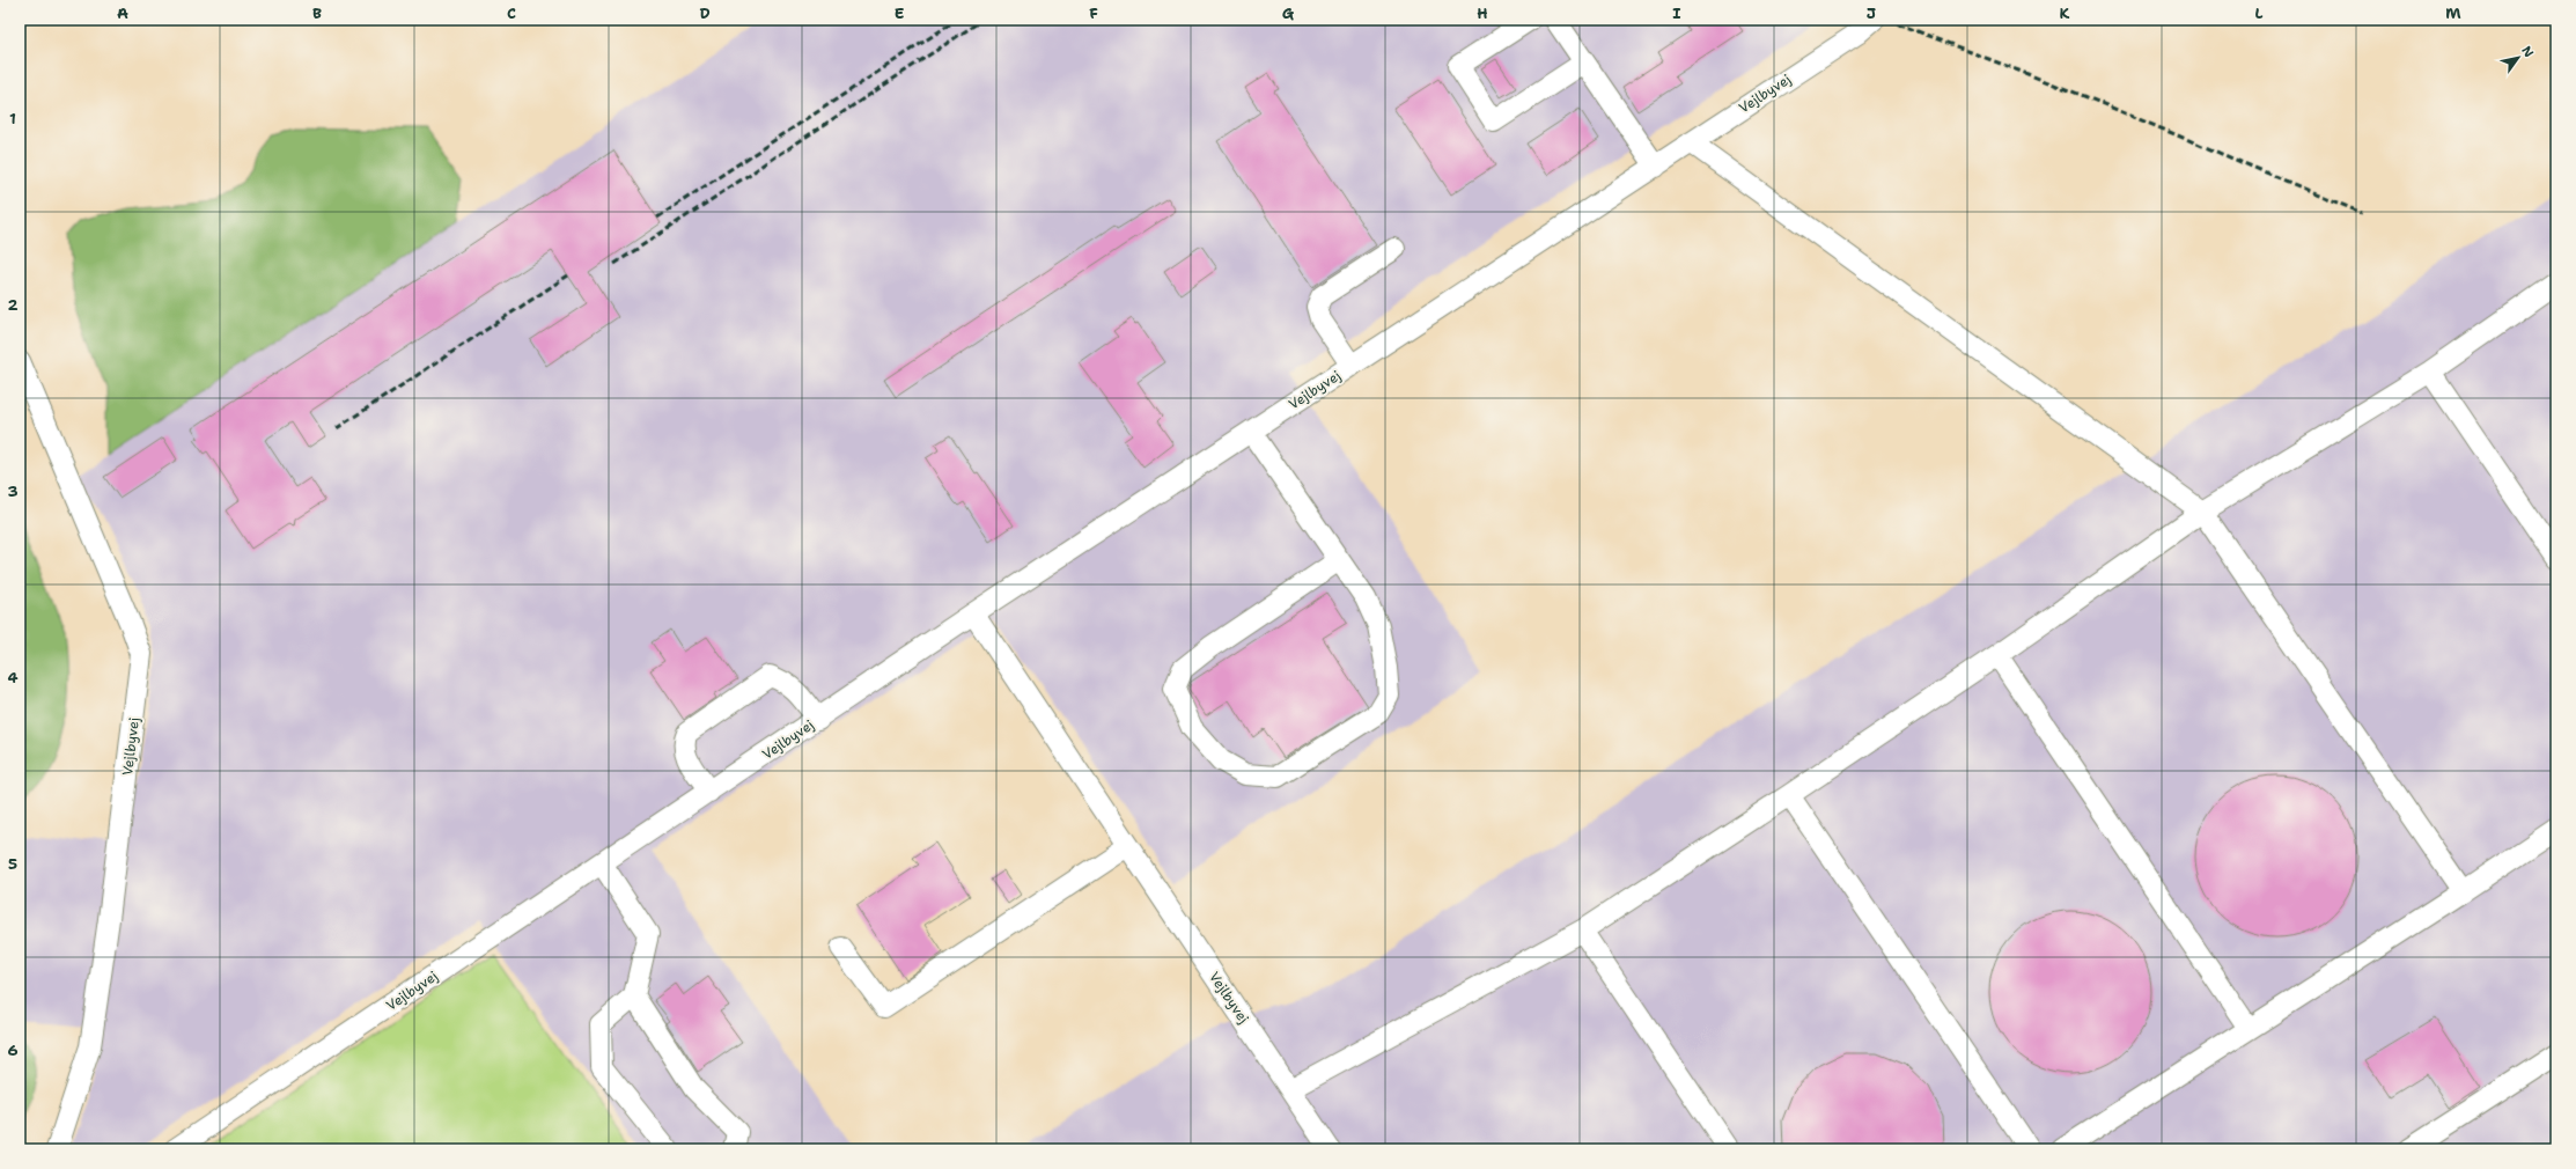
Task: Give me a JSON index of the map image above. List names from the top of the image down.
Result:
{
  "streets": {
    "street": ["Vejlbyvej"]
  },
  "north": "top right",
  "grid": {
    "columns": [
      "A",
      "B",
      "C",
      "D",
      "E",
      "F",
      "G",
      "H",
      "I",
      "J",
      "K",
      "L",
      "M"
    ],
    "rows": [
      "1",
      "2",
      "3",
      "4",
      "5",
      "6"
    ]
  }
}
